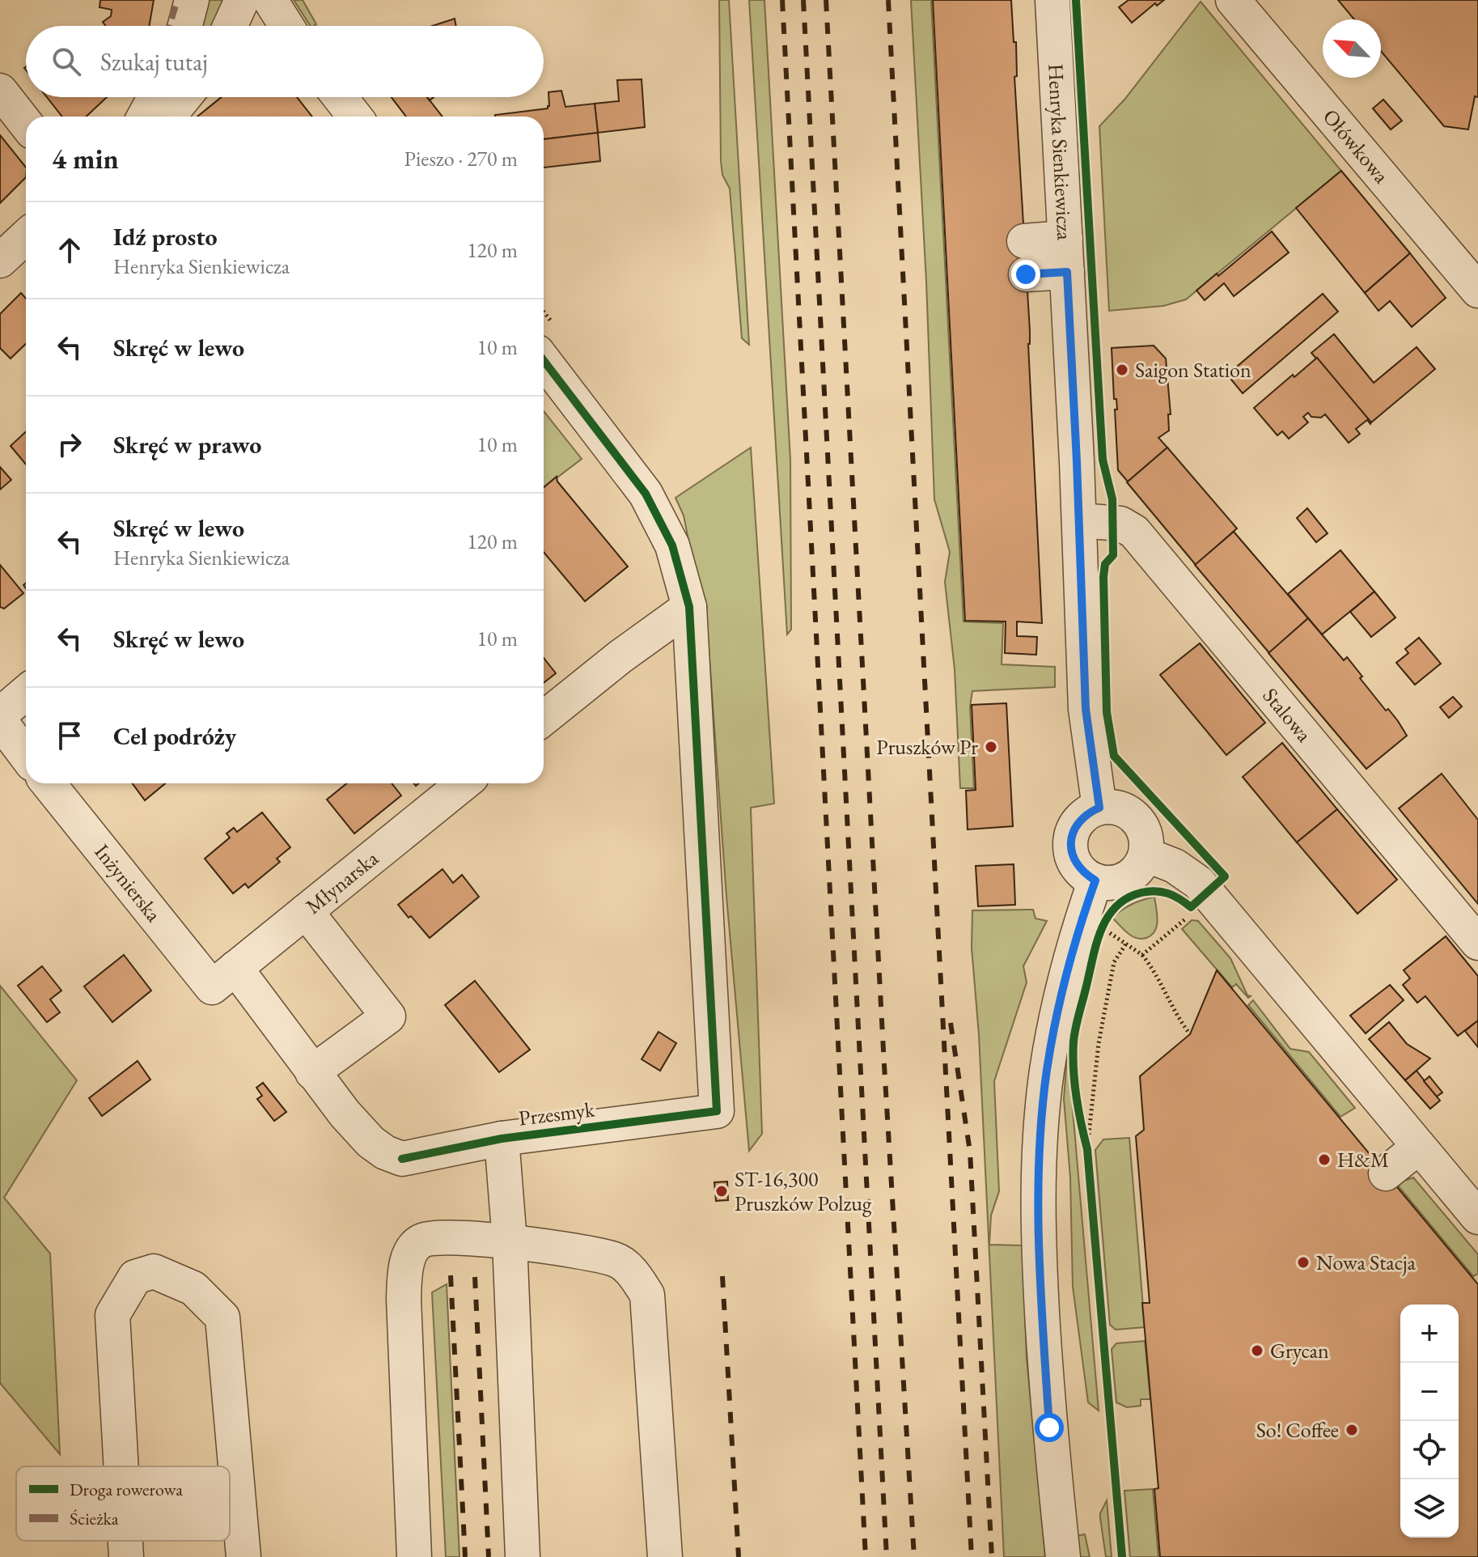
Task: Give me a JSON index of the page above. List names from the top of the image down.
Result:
{
  "streets": {
    "street": [
      "Ołówkowa",
      "Henryka Sienkiewicza",
      "Stalowa",
      "Młynarska",
      "Inżynierska",
      "Przesmyk"
    ]
  },
  "crossings": [
    ["Henryka Sienkiewicza", "Stalowa"],
    ["Młynarska", "Inżynierska"],
    ["Młynarska", "Przesmyk"],
    ["Inżynierska", "Przesmyk"]
  ],
  "places": [
    "Saigon Station",
    "Pruszków Pr",
    "H&M",
    "ST-16,300 Pruszków Polzug",
    "Nowa Stacja",
    "Grycan",
    "So! Coffee"
  ],
  "legend": ["Droga rowerowa", "Ścieżka"],
  "north": "top left",
  "page": {
    "search": "Szukaj tutaj",
    "heading": ["4 min", "Pieszo · 270 m"],
    "list": [
      ["Idź prosto", "Henryka Sienkiewicza", "120 m"],
      ["Skręć w lewo", "10 m"],
      ["Skręć w prawo", "10 m"],
      ["Skręć w lewo", "Henryka Sienkiewicza", "120 m"],
      ["Skręć w lewo", "10 m"],
      "Cel podróży"
    ],
    "map_buttons": ["+", "−"]
  }
}
